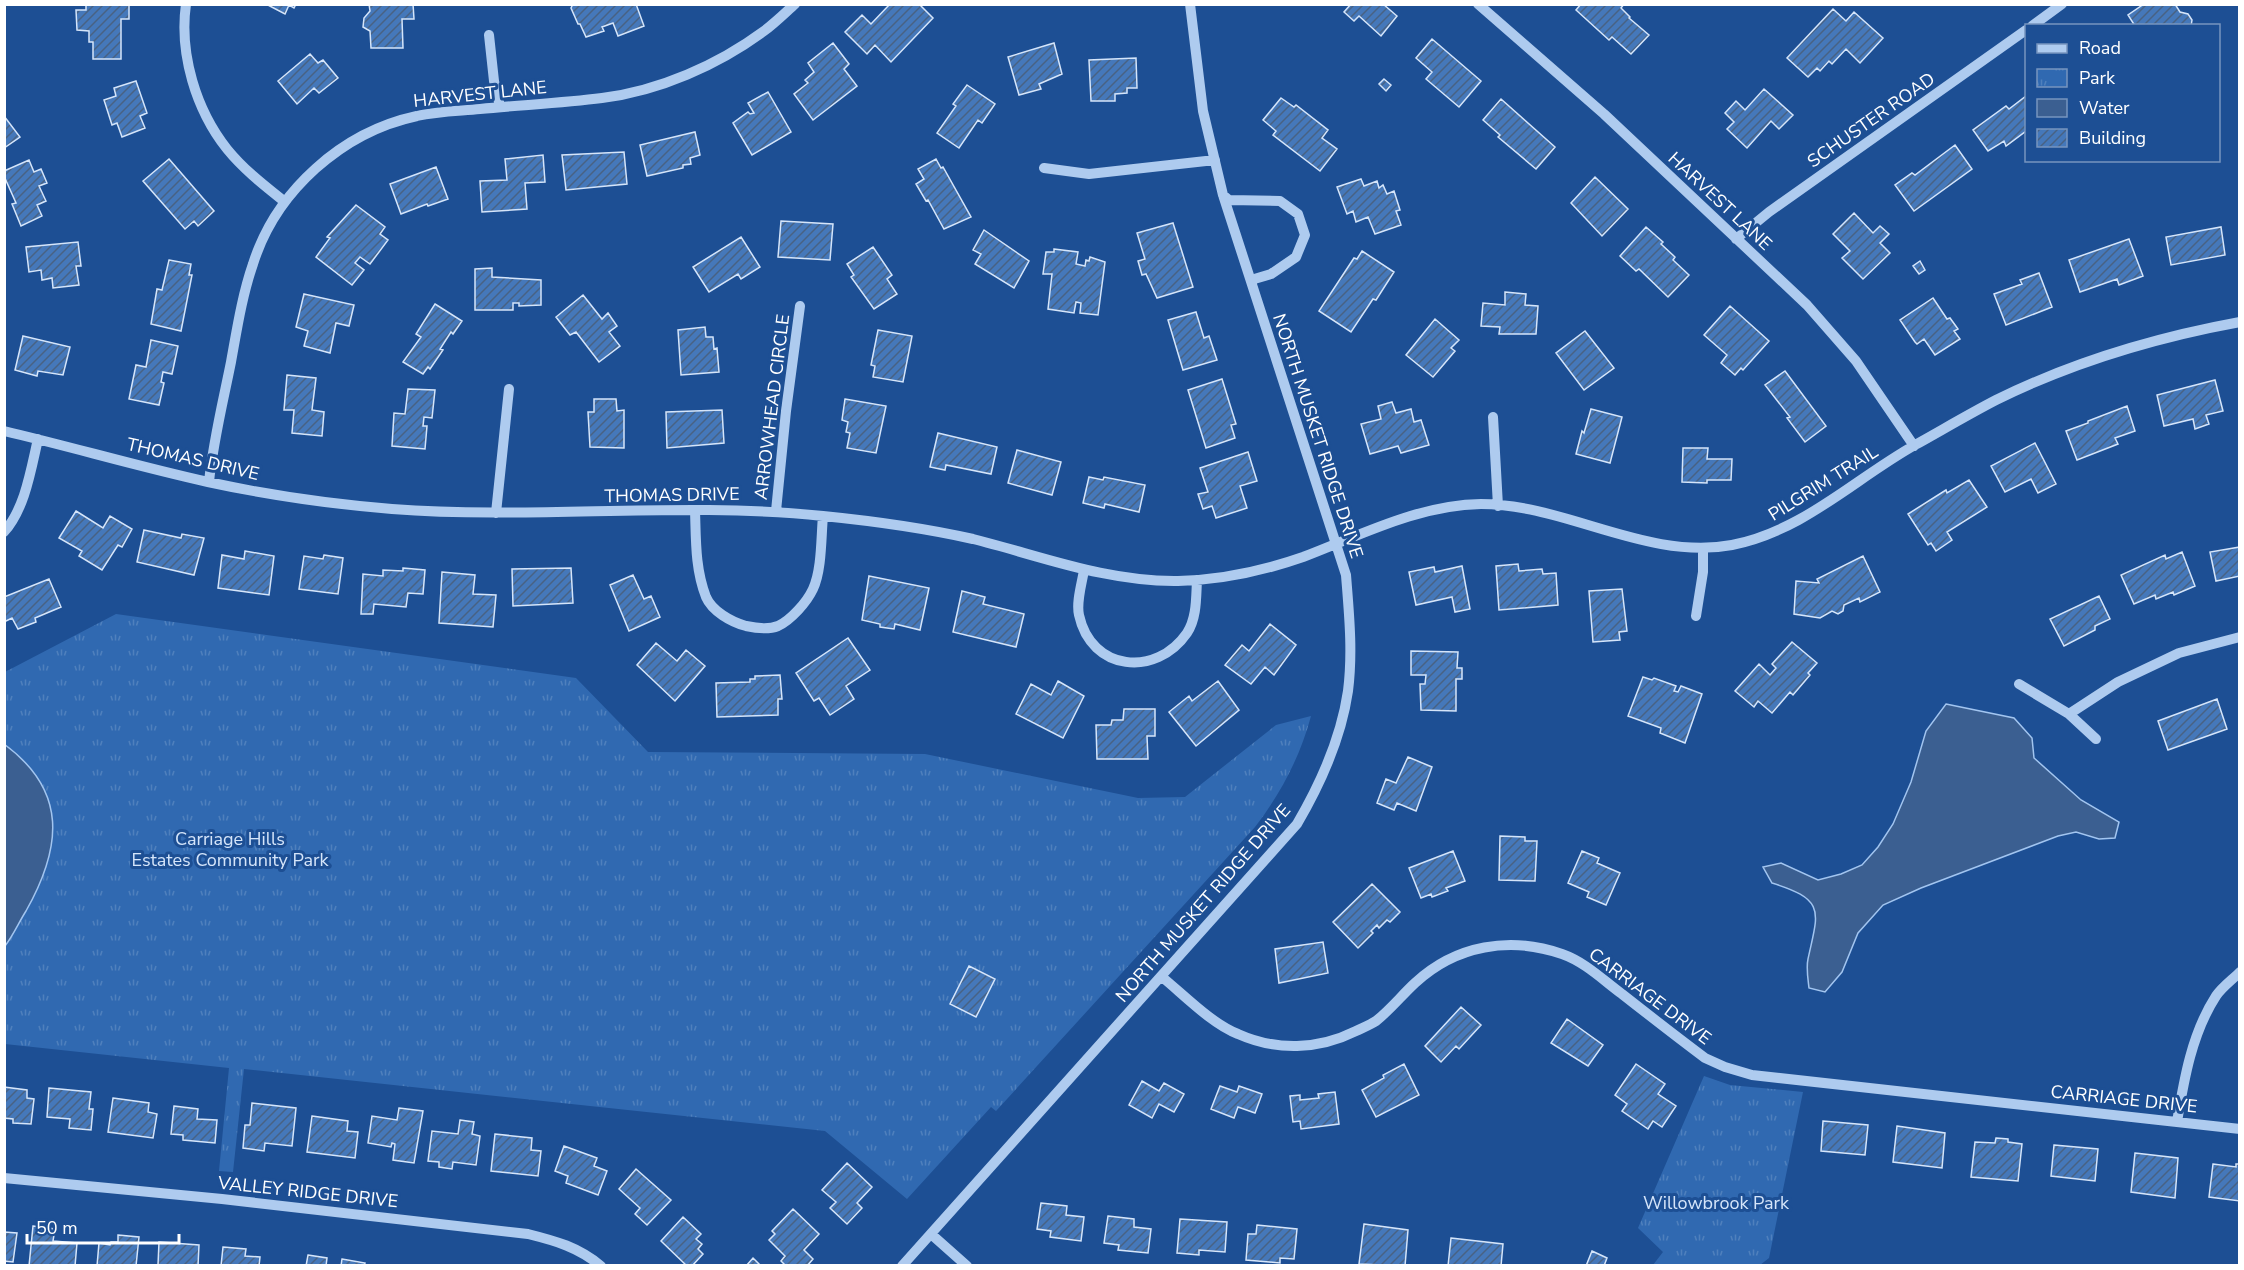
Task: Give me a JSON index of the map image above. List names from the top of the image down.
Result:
{
  "streets": {
    "street": [
      "HARVEST LANE",
      "SCHUSTER ROAD",
      "ARROWHEAD CIRCLE",
      "NORTH MUSKET RIDGE DRIVE",
      "THOMAS DRIVE",
      "PILGRIM TRAIL",
      "CARRIAGE DRIVE",
      "VALLEY RIDGE DRIVE"
    ]
  },
  "crossings": [
    ["HARVEST LANE", "SCHUSTER ROAD"],
    ["HARVEST LANE", "THOMAS DRIVE"],
    ["HARVEST LANE", "PILGRIM TRAIL"],
    ["ARROWHEAD CIRCLE", "THOMAS DRIVE"],
    ["NORTH MUSKET RIDGE DRIVE", "THOMAS DRIVE"],
    ["NORTH MUSKET RIDGE DRIVE", "PILGRIM TRAIL"],
    ["NORTH MUSKET RIDGE DRIVE", "CARRIAGE DRIVE"],
    ["THOMAS DRIVE", "PILGRIM TRAIL"]
  ],
  "parks": ["Carriage Hills Estates Community Park", "Willowbrook Park"],
  "legend": [
    "Road",
    "Park",
    "Water",
    "Building"
  ],
  "scale_bar": "50 m"
}
